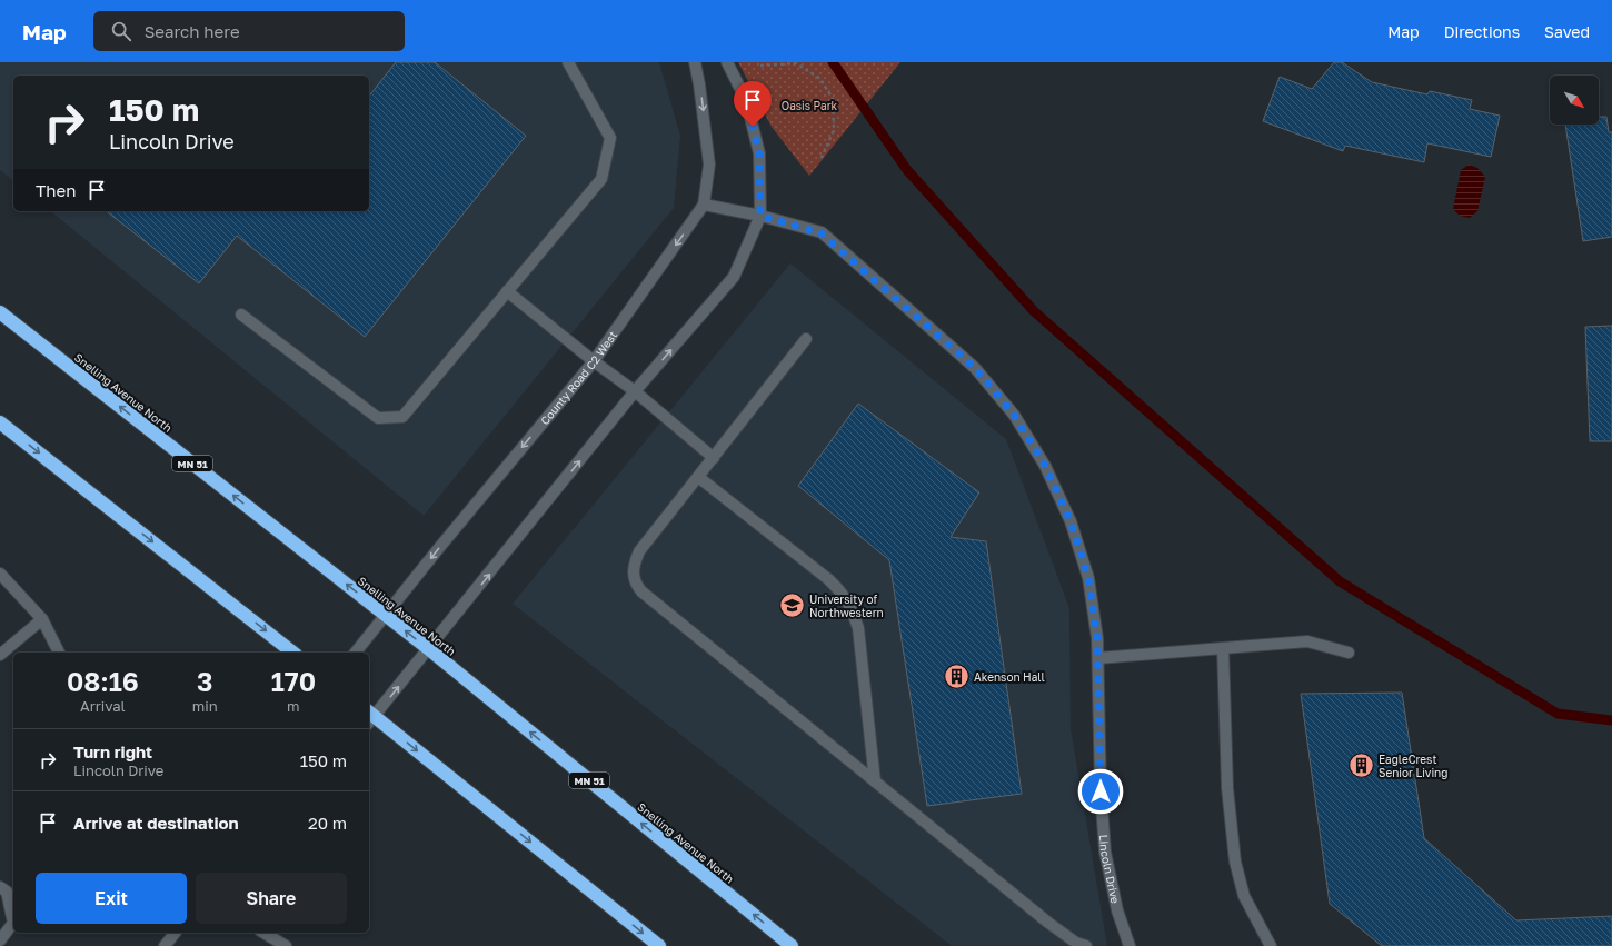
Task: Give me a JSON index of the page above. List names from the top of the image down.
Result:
{
  "streets": {
    "highway": ["Snelling Avenue North", "MN 51"],
    "street": ["County Road C2 West", "Lincoln Drive"]
  },
  "crossings": [
    ["County Road C2 West", "Snelling Avenue North"],
    ["County Road C2 West", "Lincoln Drive"]
  ],
  "parks": ["Oasis Park"],
  "places": {
    "school or university": ["University of Northwestern"],
    "building": ["Akenson Hall", "EagleCrest Senior Living"]
  },
  "north": "bottom right",
  "page": {
    "header": "Map",
    "search": "Search here",
    "nav": ["Map", "Directions", "Saved"],
    "turn": ["150 m", "Lincoln Drive"],
    "then": "Then",
    "eta": [
      "08:16",
      "Arrival",
      "3",
      "min",
      "170",
      "m"
    ],
    "list": [
      {
        "name": "Turn right",
        "note": "Lincoln Drive",
        "value": "150 m"
      },
      {
        "name": "Arrive at destination",
        "value": "20 m"
      }
    ],
    "buttons": ["Exit", "Share"]
  }
}
